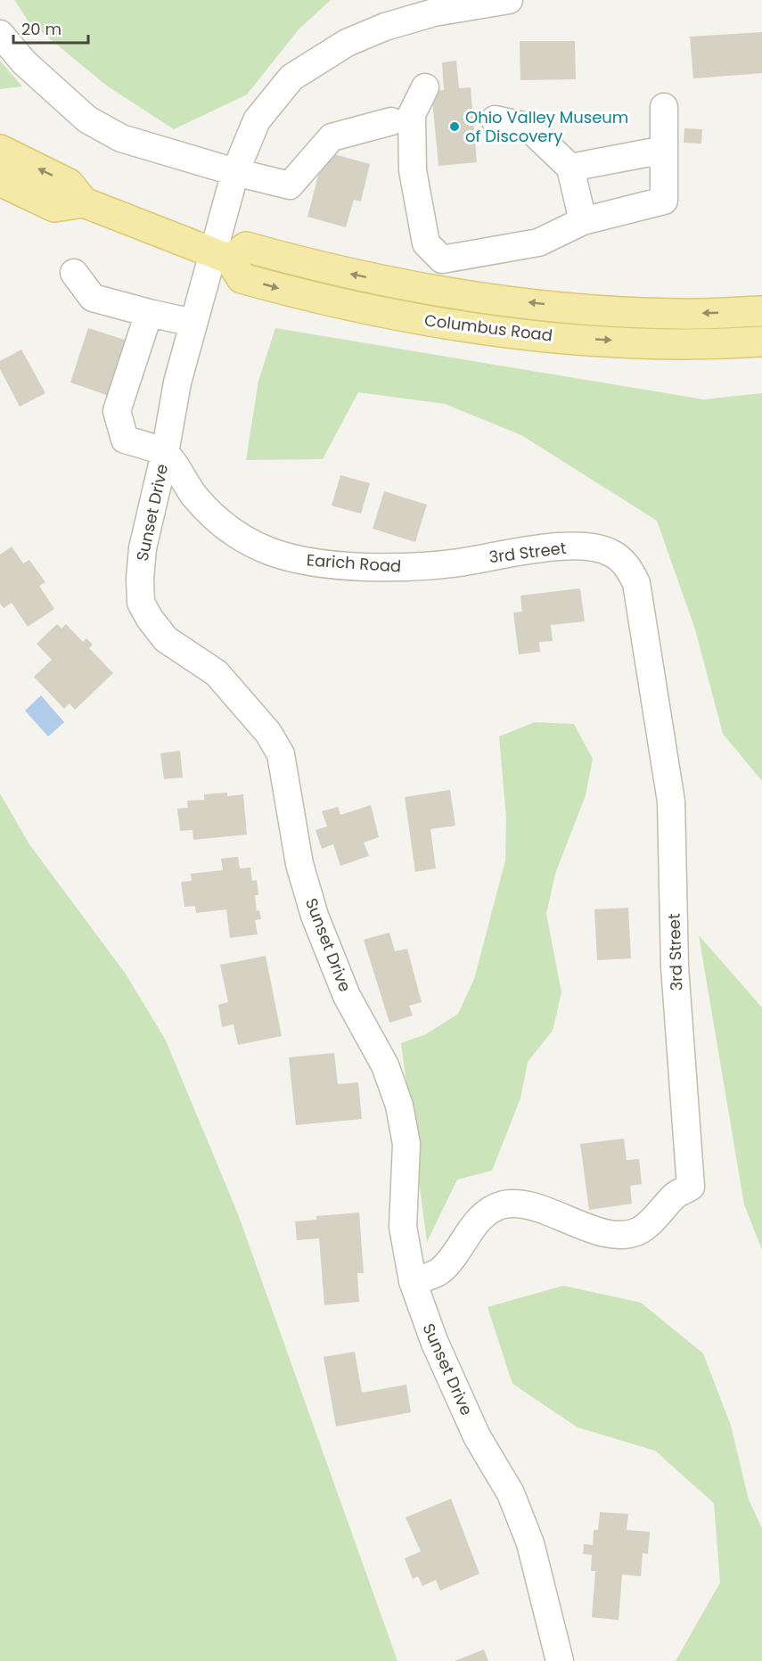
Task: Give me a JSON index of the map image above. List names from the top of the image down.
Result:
{
  "streets": {
    "main road": ["Columbus Road"],
    "street": ["Sunset Drive", "3rd Street", "Earich Road"]
  },
  "crossings": [
    ["Columbus Road", "Sunset Drive"],
    ["Sunset Drive", "3rd Street"],
    ["Sunset Drive", "Earich Road"],
    ["3rd Street", "Earich Road"]
  ],
  "places": ["Ohio Valley Museum of Discovery"],
  "scale_bar": "20 m"
}
